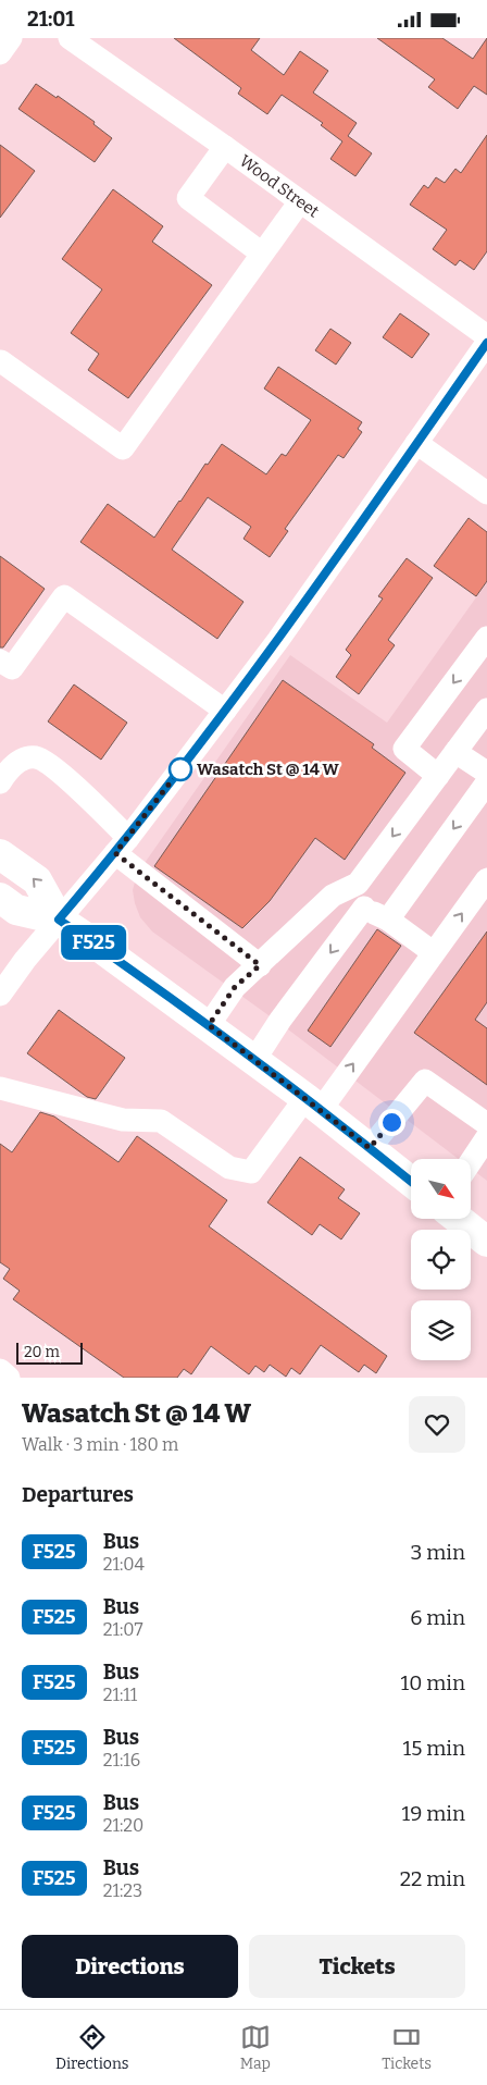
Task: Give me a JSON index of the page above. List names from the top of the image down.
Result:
{
  "streets": {
    "street": ["Wood Street"]
  },
  "places": ["Wasatch St @ 14 W"],
  "lines": ["bus line F525"],
  "scale_bar": "20 m",
  "north": "bottom right",
  "page": {
    "status": "21:01",
    "on_map": "F525",
    "scale": "20 m",
    "heading": [
      ["Wasatch St @ 14 W", "Walk · 3 min · 180 m"],
      "Departures"
    ],
    "list": [
      {
        "mark": "F525",
        "name": "Bus",
        "note": "21:04",
        "value": "3 min"
      },
      {
        "mark": "F525",
        "name": "Bus",
        "note": "21:07",
        "value": "6 min"
      },
      {
        "mark": "F525",
        "name": "Bus",
        "note": "21:11",
        "value": "10 min"
      },
      {
        "mark": "F525",
        "name": "Bus",
        "note": "21:16",
        "value": "15 min"
      },
      {
        "mark": "F525",
        "name": "Bus",
        "note": "21:20",
        "value": "19 min"
      },
      {
        "mark": "F525",
        "name": "Bus",
        "note": "21:23",
        "value": "22 min"
      }
    ],
    "buttons": ["Directions", "Tickets"],
    "tabs": ["Directions", "Map", "Tickets"]
  }
}
